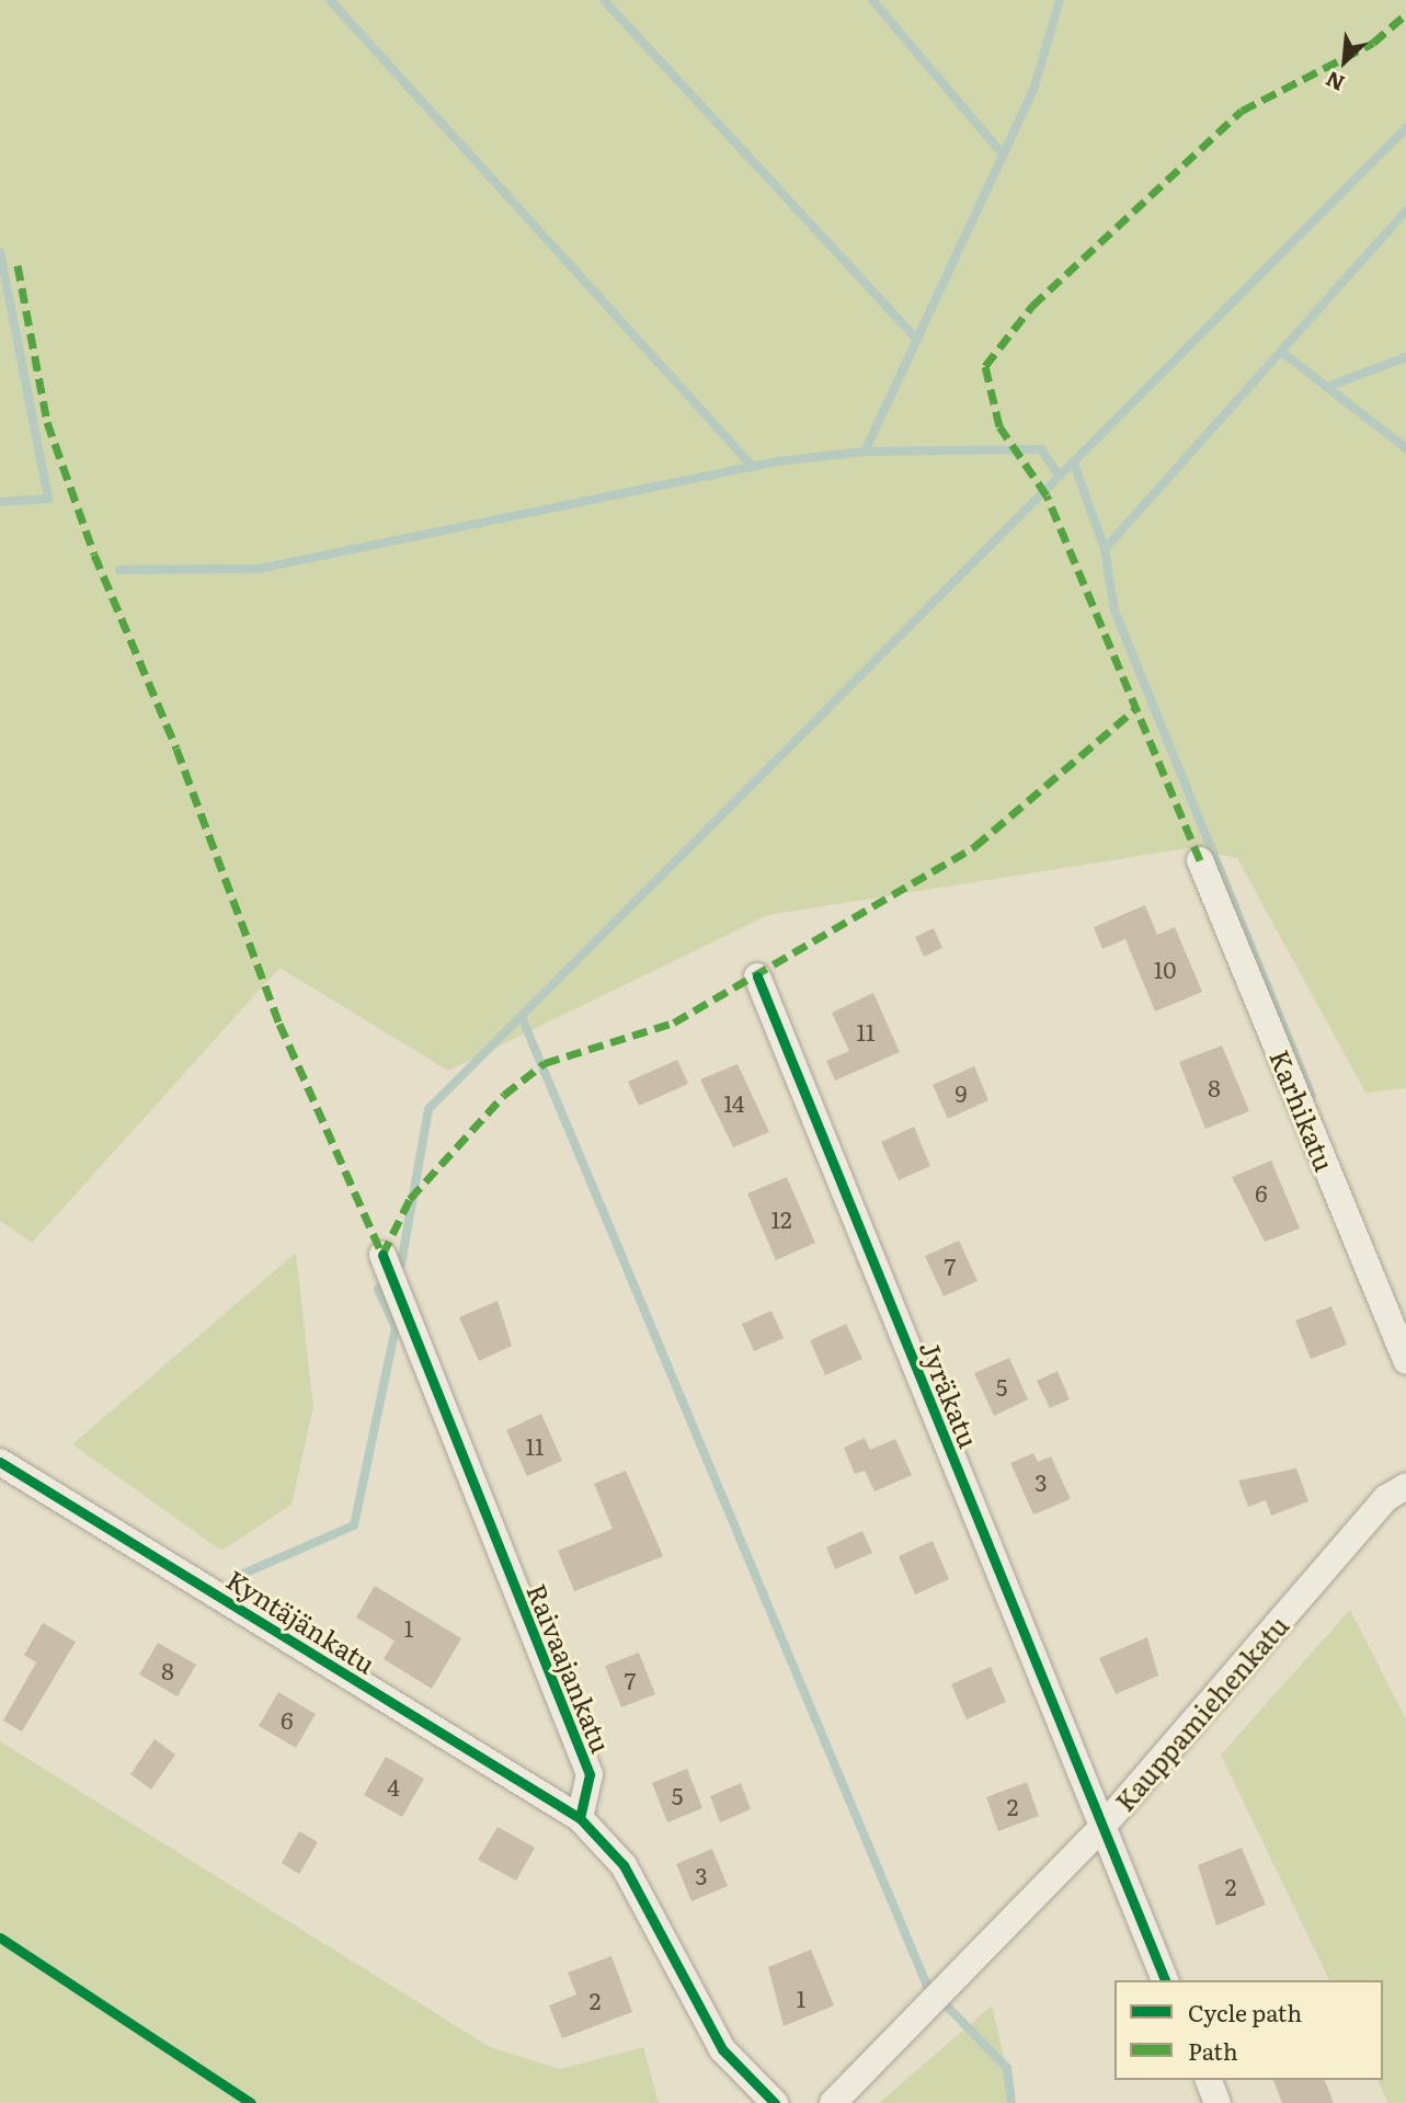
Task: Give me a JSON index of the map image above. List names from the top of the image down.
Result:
{
  "streets": {
    "street": [
      "Karhikatu",
      "Jyräkatu",
      "Kyntäjänkatu",
      "Raivaajankatu",
      "Kauppamiehenkatu"
    ]
  },
  "crossings": [
    ["Jyräkatu", "Kauppamiehenkatu"],
    ["Kyntäjänkatu", "Raivaajankatu"]
  ],
  "house_numbers": [
    "10",
    "11",
    "8",
    "9",
    "14",
    "6",
    "12",
    "7",
    "5",
    "11",
    "3",
    "1",
    "8",
    "7",
    "6",
    "4",
    "5",
    "2",
    "3",
    "2",
    "1",
    "2"
  ],
  "legend": ["Cycle path", "Path"],
  "north": "bottom left"
}
